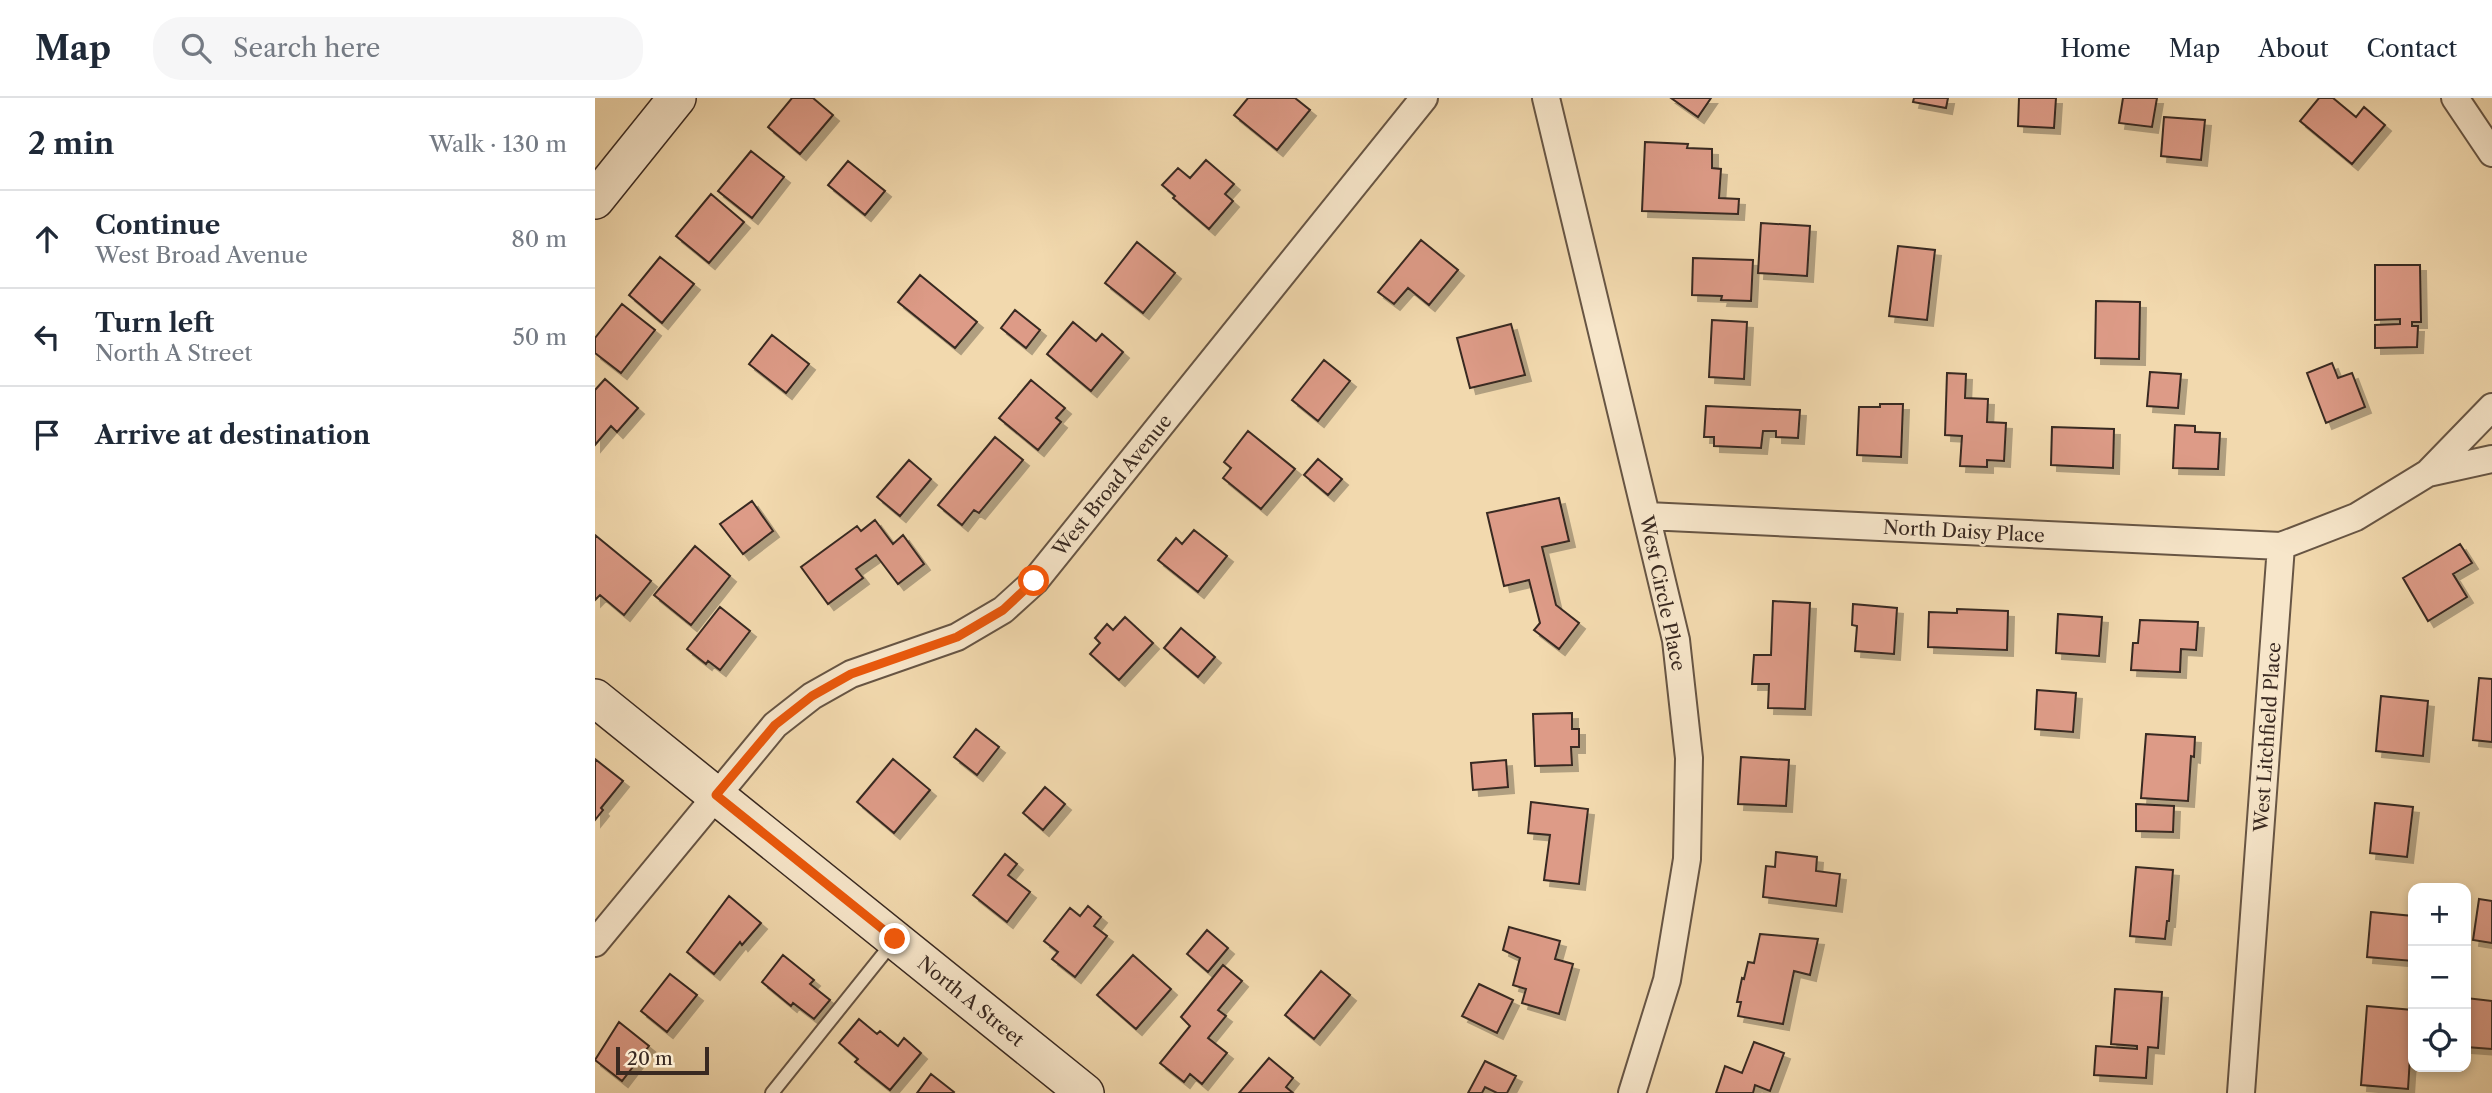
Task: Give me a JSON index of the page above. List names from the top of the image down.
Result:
{
  "streets": {
    "street": [
      "West Broad Avenue",
      "North Daisy Place",
      "West Circle Place",
      "West Litchfield Place",
      "North A Street"
    ]
  },
  "crossings": [
    ["West Broad Avenue", "North A Street"],
    ["North Daisy Place", "West Circle Place"],
    ["North Daisy Place", "West Litchfield Place"]
  ],
  "scale_bar": "20 m",
  "page": {
    "header": "Map",
    "search": "Search here",
    "nav": [
      "Home",
      "Map",
      "About",
      "Contact"
    ],
    "heading": ["2 min", "Walk · 130 m"],
    "list": [
      ["Continue", "West Broad Avenue", "80 m"],
      ["Turn left", "North A Street", "50 m"],
      "Arrive at destination"
    ],
    "map_buttons": ["+", "−"],
    "scale": "20 m"
  }
}
